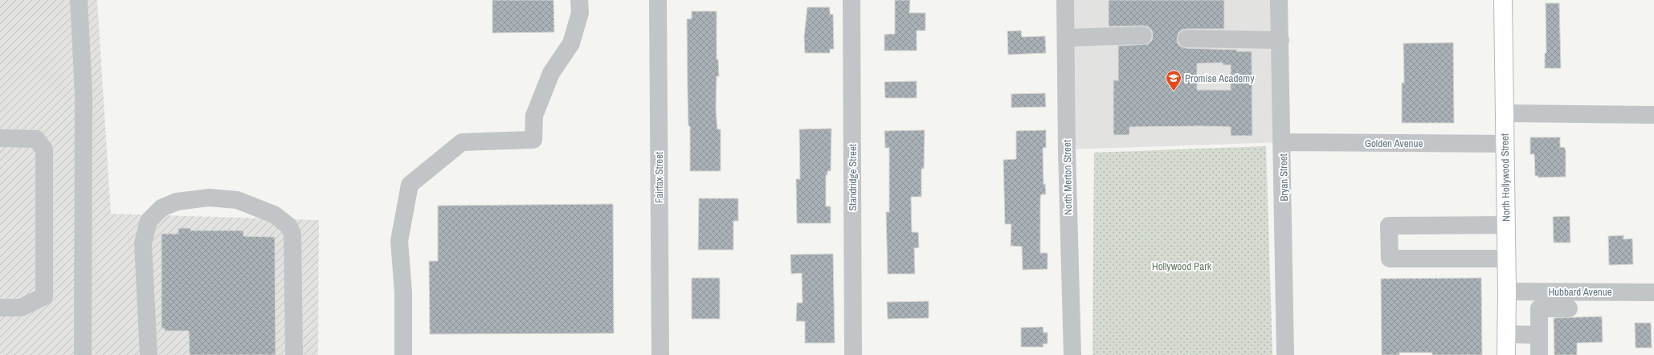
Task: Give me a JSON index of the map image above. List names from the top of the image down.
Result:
{
  "streets": {
    "main road": ["North Hollywood Street"],
    "street": [
      "Golden Avenue",
      "Fairfax Street",
      "Standridge Street",
      "North Merton Street",
      "Bryan Street",
      "Hubbard Avenue"
    ]
  },
  "crossings": [
    ["Golden Avenue", "Bryan Street"],
    ["Golden Avenue", "North Hollywood Street"],
    ["North Hollywood Street", "Hubbard Avenue"]
  ],
  "parks": ["Hollywood Park"],
  "places": {
    "school or university": ["Promise Academy"]
  }
}
